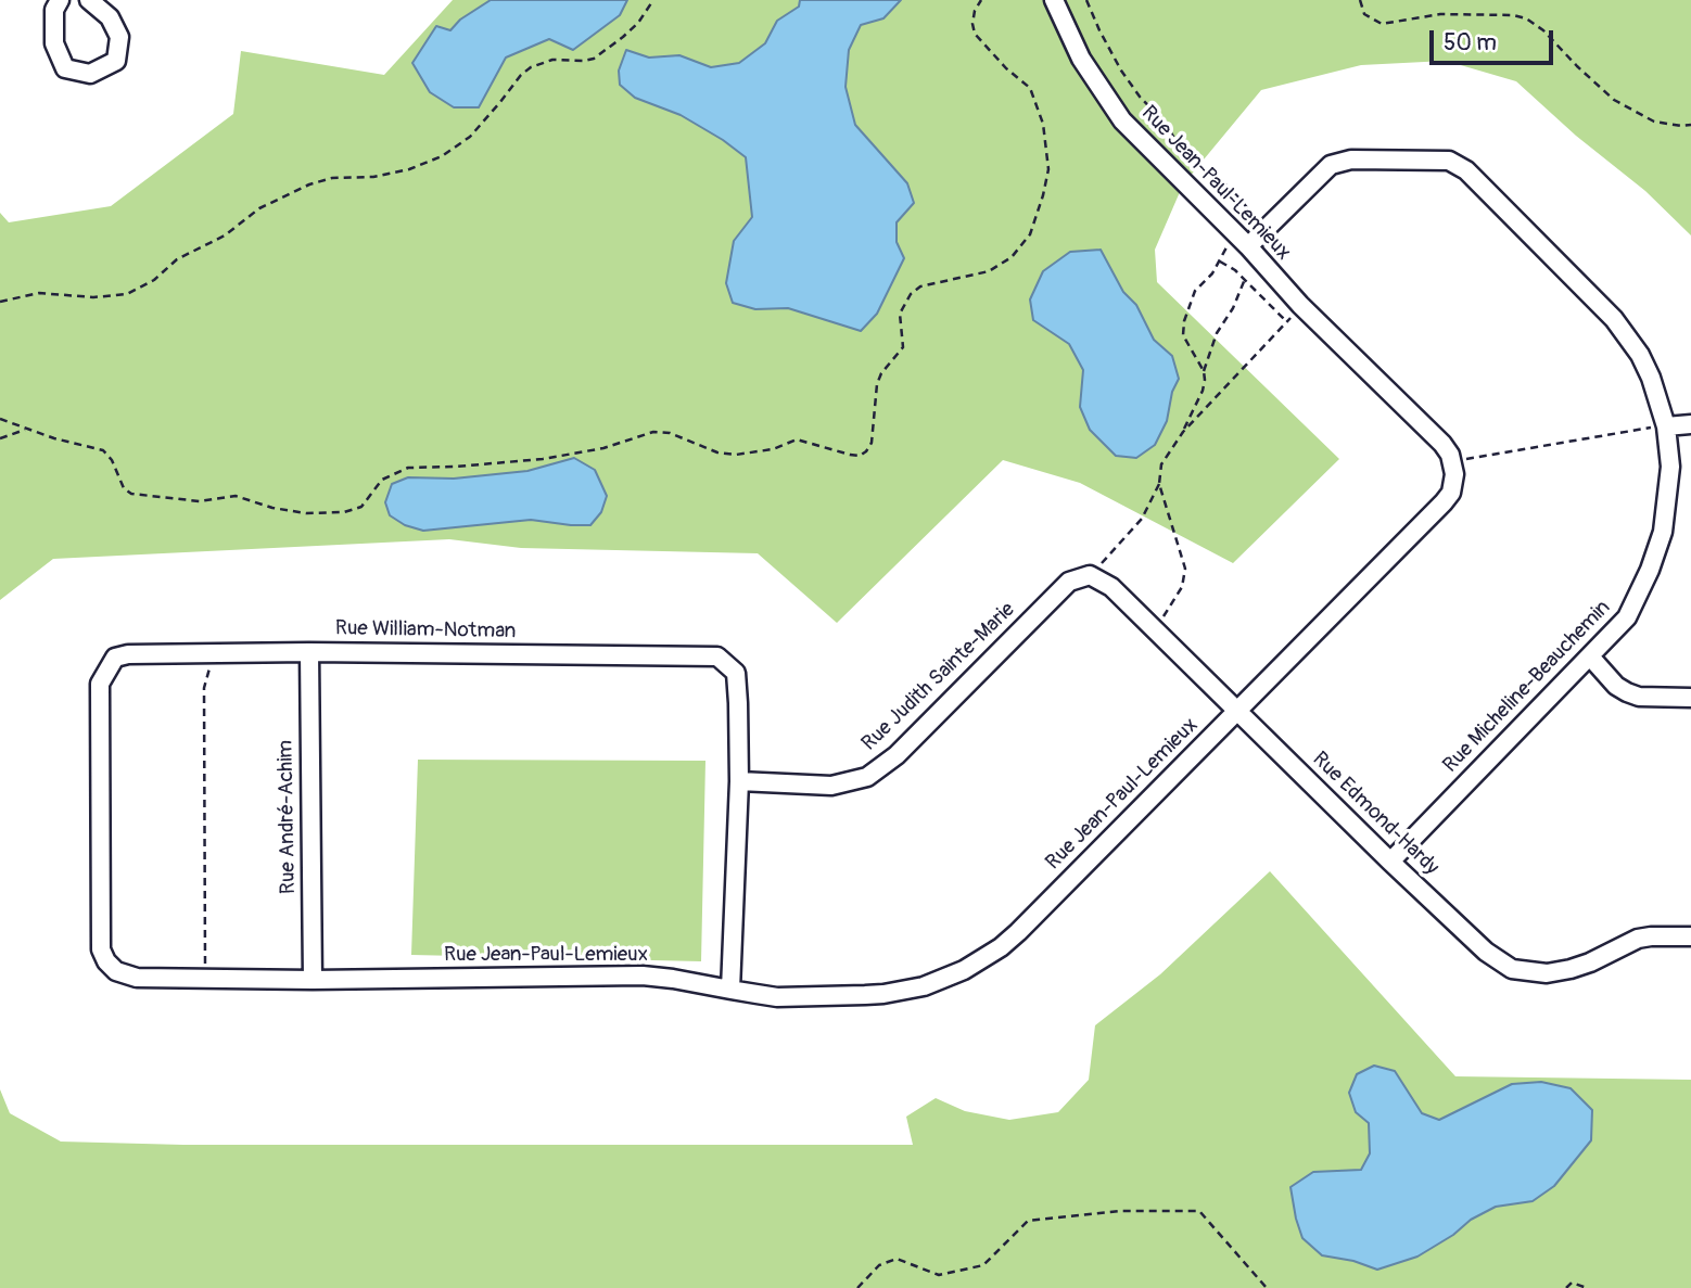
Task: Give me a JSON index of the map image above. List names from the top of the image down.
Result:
{
  "streets": {
    "street": [
      "Rue Jean-Paul-Lemieux",
      "Rue William-Notman",
      "Rue Judith Sainte-Marie",
      "Rue Micheline-Beauchemin",
      "Rue Edmond-Hardy",
      "Rue André-Achim"
    ]
  },
  "crossings": [
    ["Rue Jean-Paul-Lemieux", "Rue William-Notman"],
    ["Rue Jean-Paul-Lemieux", "Rue Micheline-Beauchemin"],
    ["Rue Jean-Paul-Lemieux", "Rue Edmond-Hardy"],
    ["Rue Jean-Paul-Lemieux", "Rue André-Achim"],
    ["Rue William-Notman", "Rue Judith Sainte-Marie"],
    ["Rue William-Notman", "Rue André-Achim"],
    ["Rue Judith Sainte-Marie", "Rue Edmond-Hardy"],
    ["Rue Micheline-Beauchemin", "Rue Edmond-Hardy"]
  ],
  "scale_bar": "50 m"
}
